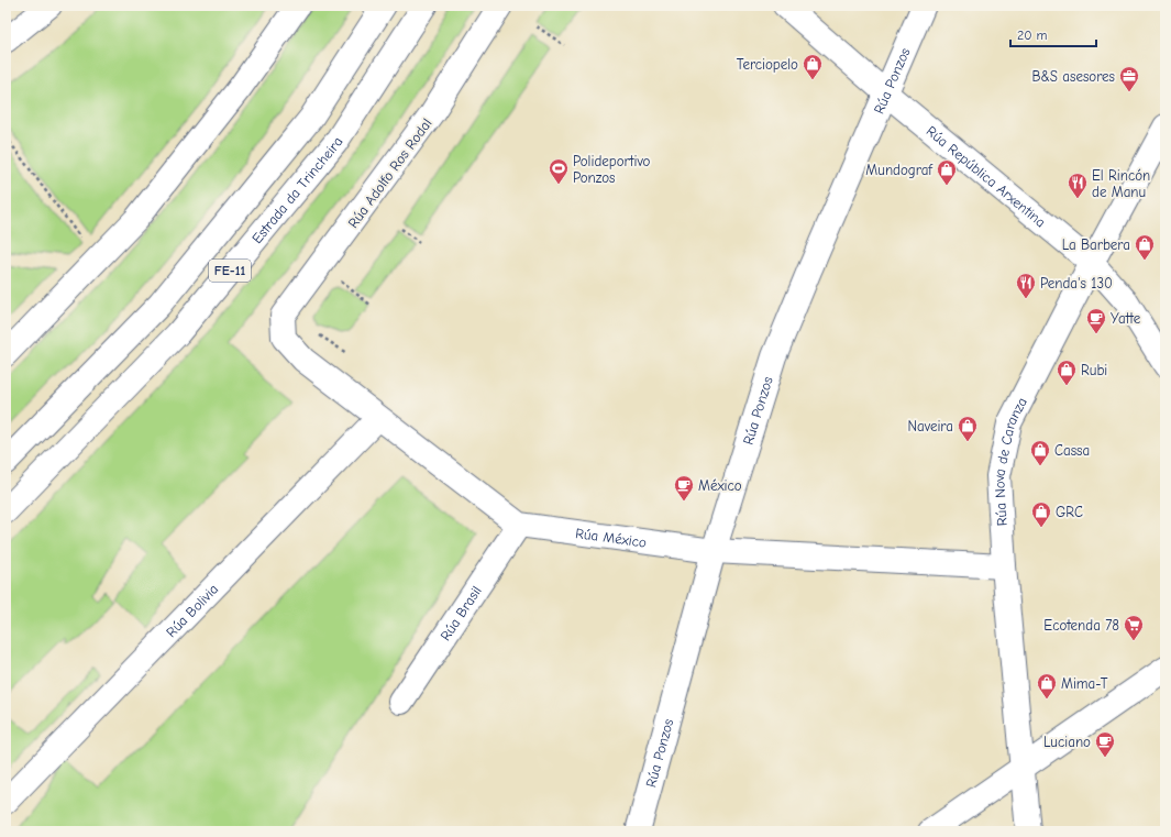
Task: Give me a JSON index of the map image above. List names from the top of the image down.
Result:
{
  "streets": {
    "main road": [
      "Rúa Ponzos",
      "Rúa Adolfo Ros Rodal",
      "Rúa República Arxentina",
      "Estrada da Trincheira",
      "FE-11",
      "Rúa Nova de Caranza",
      "Rúa México",
      "Rúa Bolivia",
      "Rúa Brasil"
    ]
  },
  "crossings": [
    ["Rúa Ponzos", "Rúa República Arxentina"],
    ["Rúa Ponzos", "Rúa México"],
    ["Rúa Adolfo Ros Rodal", "Rúa México"],
    ["Rúa República Arxentina", "Rúa Nova de Caranza"],
    ["Rúa Nova de Caranza", "Rúa México"],
    ["Rúa México", "Rúa Bolivia"],
    ["Rúa México", "Rúa Brasil"]
  ],
  "places": {
    "shop": [
      "Terciopelo",
      "Mundograf",
      "La Barbera",
      "Rubi",
      "Naveira",
      "Cassa",
      "GRC",
      "Mima-T"
    ],
    "office": ["B&S asesores"],
    "sports": ["Polideportivo Ponzos"],
    "restaurant": ["El Rincón de Manu", "Penda's 130"],
    "cafe": ["Yatte", "México", "Luciano"],
    "supermarket": ["Ecotenda 78"]
  },
  "scale_bar": "20 m"
}
